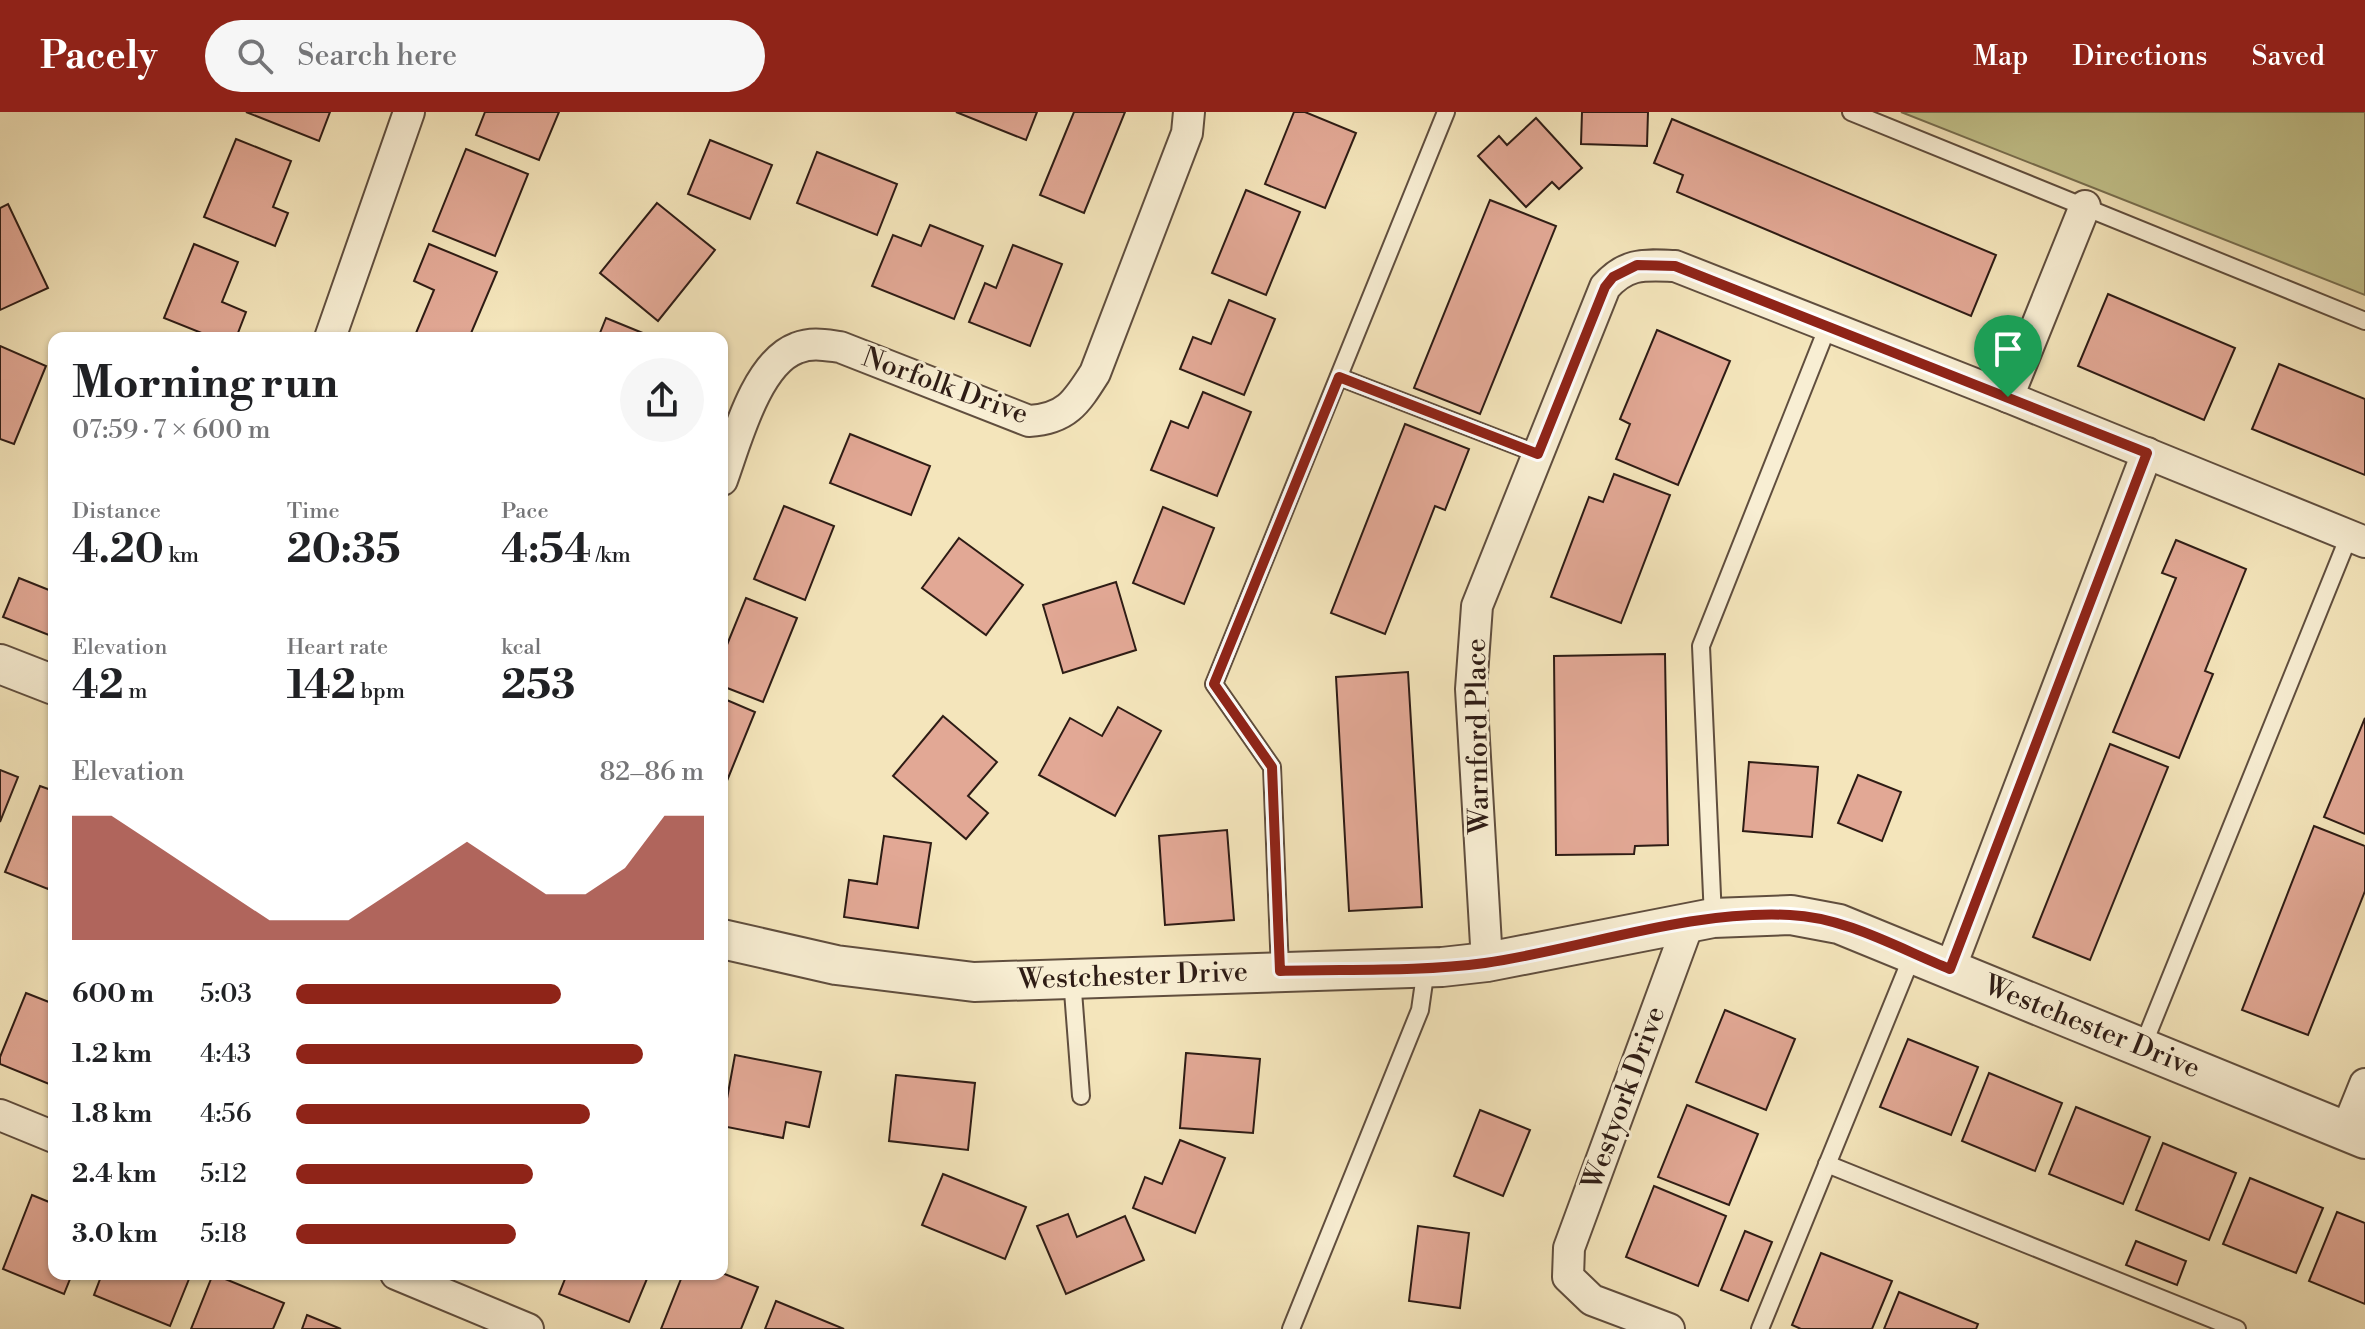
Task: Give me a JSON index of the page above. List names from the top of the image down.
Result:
{
  "streets": {
    "street": [
      "Norfolk Drive",
      "Warnford Place",
      "Westchester Drive",
      "Westyork Drive"
    ]
  },
  "crossings": [
    ["Warnford Place", "Westchester Drive"],
    ["Westchester Drive", "Westyork Drive"]
  ],
  "page": {
    "header": "Pacely",
    "search": "Search here",
    "nav": ["Map", "Directions", "Saved"],
    "heading": ["Morning run", "07:59 · 7 × 600 m"],
    "stats": [
      ["Distance", "4.20 km"],
      ["Time", "20:35"],
      ["Pace", "4:54 /km"],
      ["Elevation", "42 m"],
      ["Heart rate", "142 bpm"],
      ["kcal", "253"]
    ],
    "chart": ["Elevation", "82–86 m"],
    "list": [
      {
        "name": "600 m",
        "note": "5:03"
      },
      {
        "name": "1.2 km",
        "note": "4:43"
      },
      {
        "name": "1.8 km",
        "note": "4:56"
      },
      {
        "name": "2.4 km",
        "note": "5:12"
      },
      {
        "name": "3.0 km",
        "note": "5:18"
      }
    ]
  }
}
